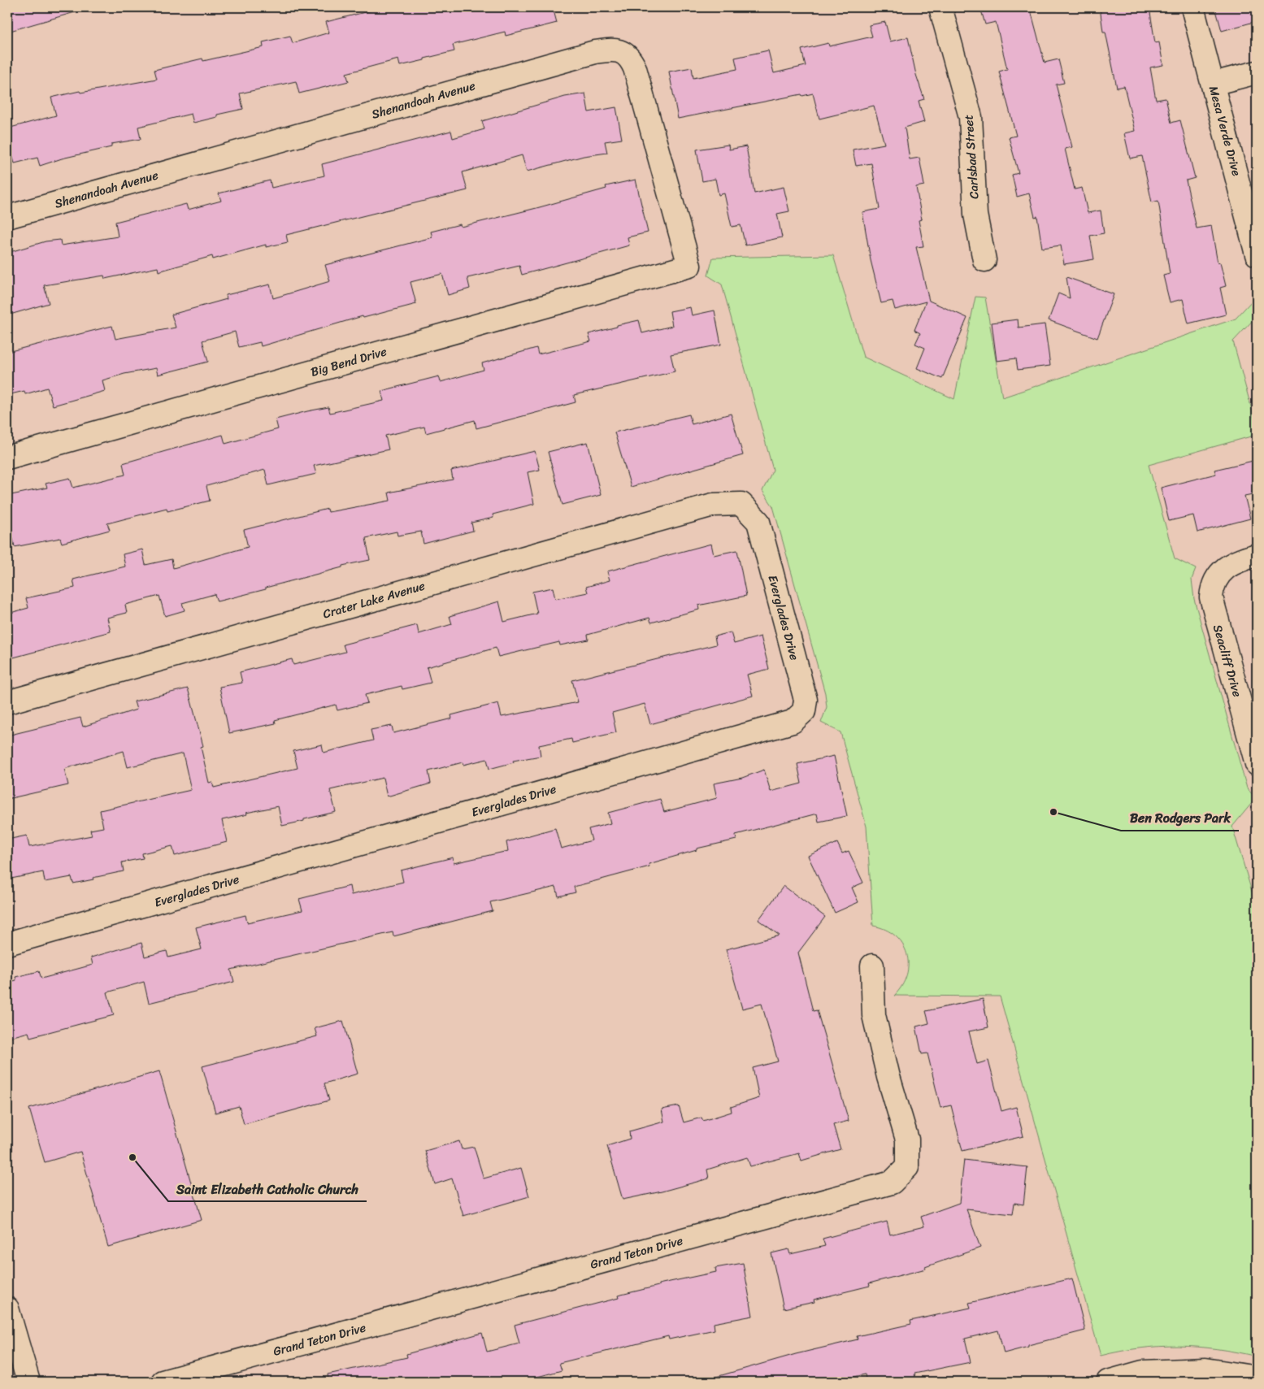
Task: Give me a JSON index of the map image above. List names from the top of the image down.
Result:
{
  "streets": {
    "street": [
      "Shenandoah Avenue",
      "Mesa Verde Drive",
      "Carlsbad Street",
      "Big Bend Drive",
      "Crater Lake Avenue",
      "Everglades Drive",
      "Seacliff Drive",
      "Grand Teton Drive"
    ]
  },
  "crossings": [
    ["Shenandoah Avenue", "Big Bend Drive"],
    ["Crater Lake Avenue", "Everglades Drive"]
  ],
  "places": ["Ben Rodgers Park", "Saint Elizabeth Catholic Church"]
}
